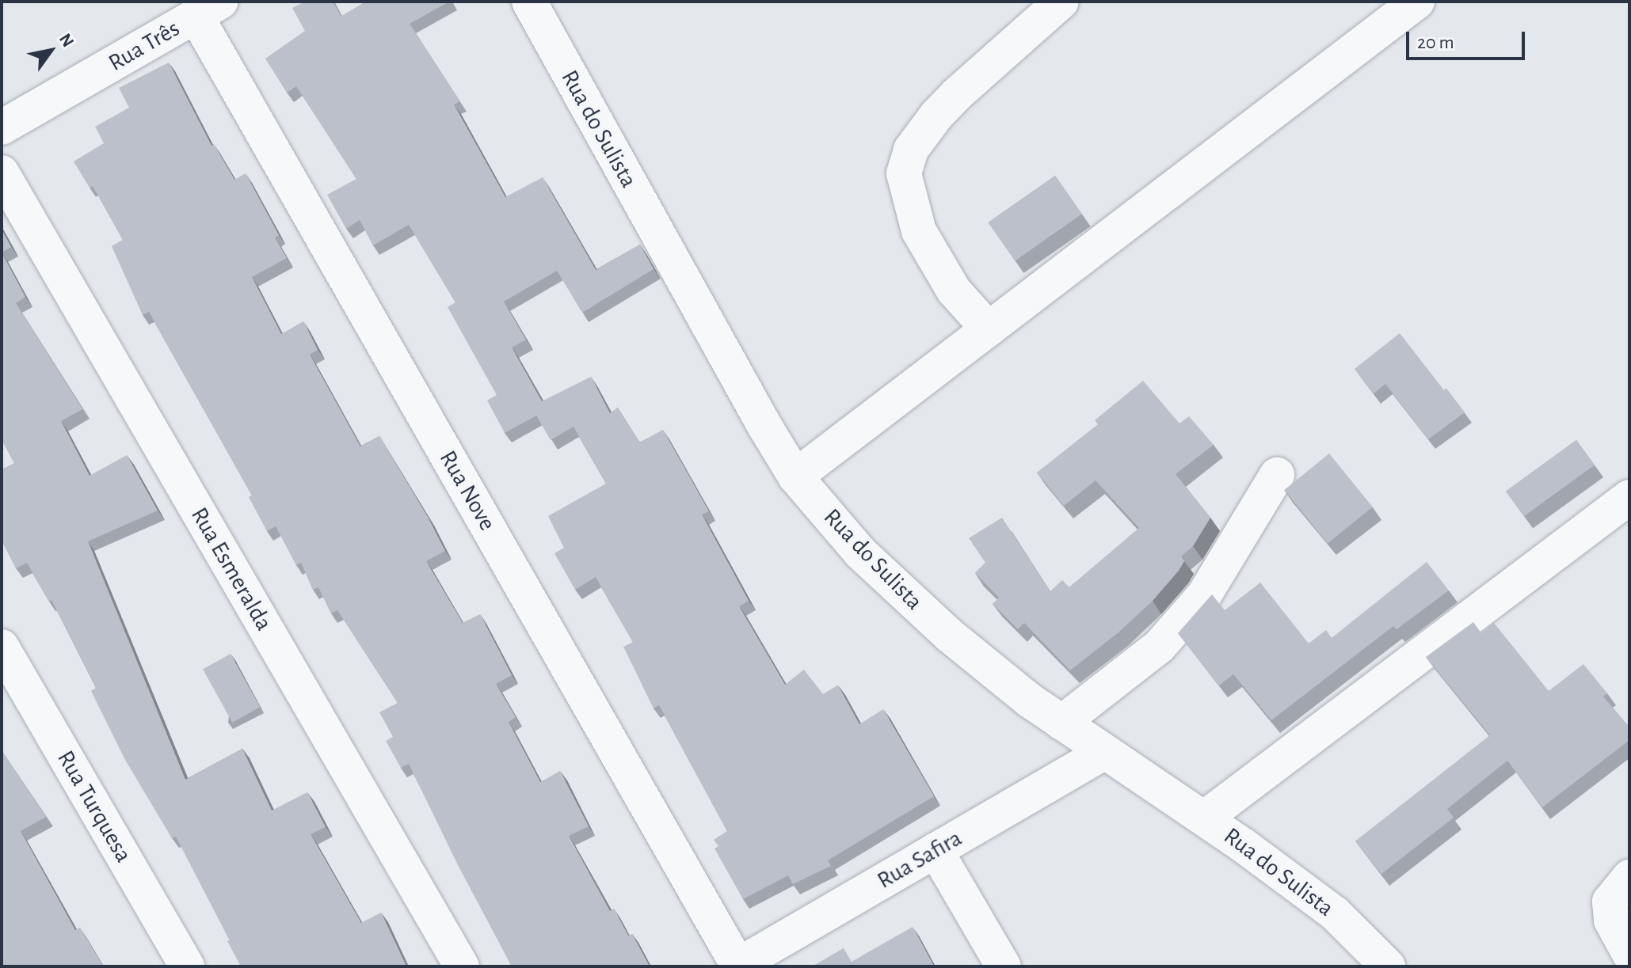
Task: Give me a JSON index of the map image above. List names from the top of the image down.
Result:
{
  "streets": {
    "street": [
      "Rua Três",
      "Rua do Sulista",
      "Rua Nove",
      "Rua Esmeralda",
      "Rua Turquesa",
      "Rua Safira"
    ]
  },
  "crossings": [
    ["Rua Três", "Rua Nove"],
    ["Rua do Sulista", "Rua Safira"],
    ["Rua Nove", "Rua Safira"]
  ],
  "scale_bar": "20 m",
  "north": "top right"
}
